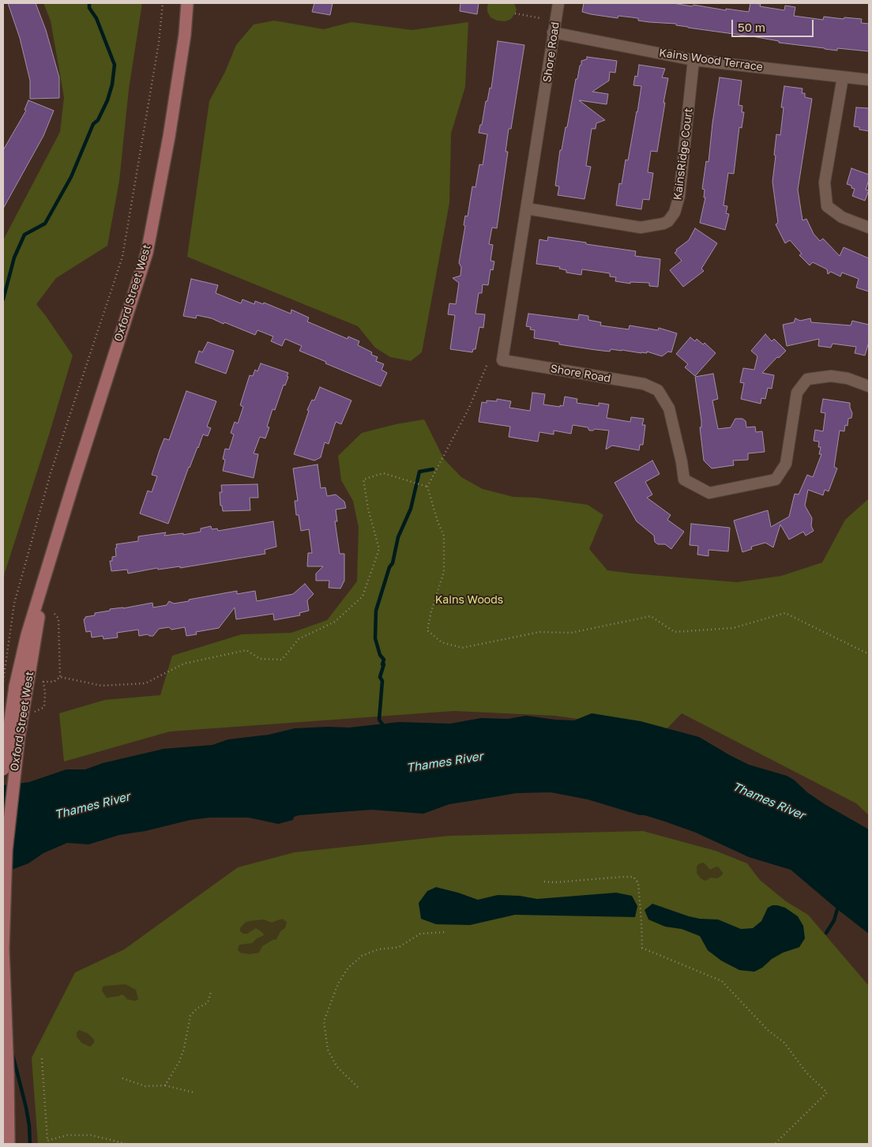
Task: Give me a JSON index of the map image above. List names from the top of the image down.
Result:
{
  "streets": {
    "main road": ["Oxford Street West"],
    "street": ["Shore Road", "Kains Wood Terrace", "KainsRidge Court"]
  },
  "crossings": [
    ["Shore Road", "Kains Wood Terrace"],
    ["Shore Road", "KainsRidge Court"],
    ["Kains Wood Terrace", "KainsRidge Court"]
  ],
  "water": ["Thames River"],
  "parks": ["Kains Woods"],
  "scale_bar": "50 m"
}
